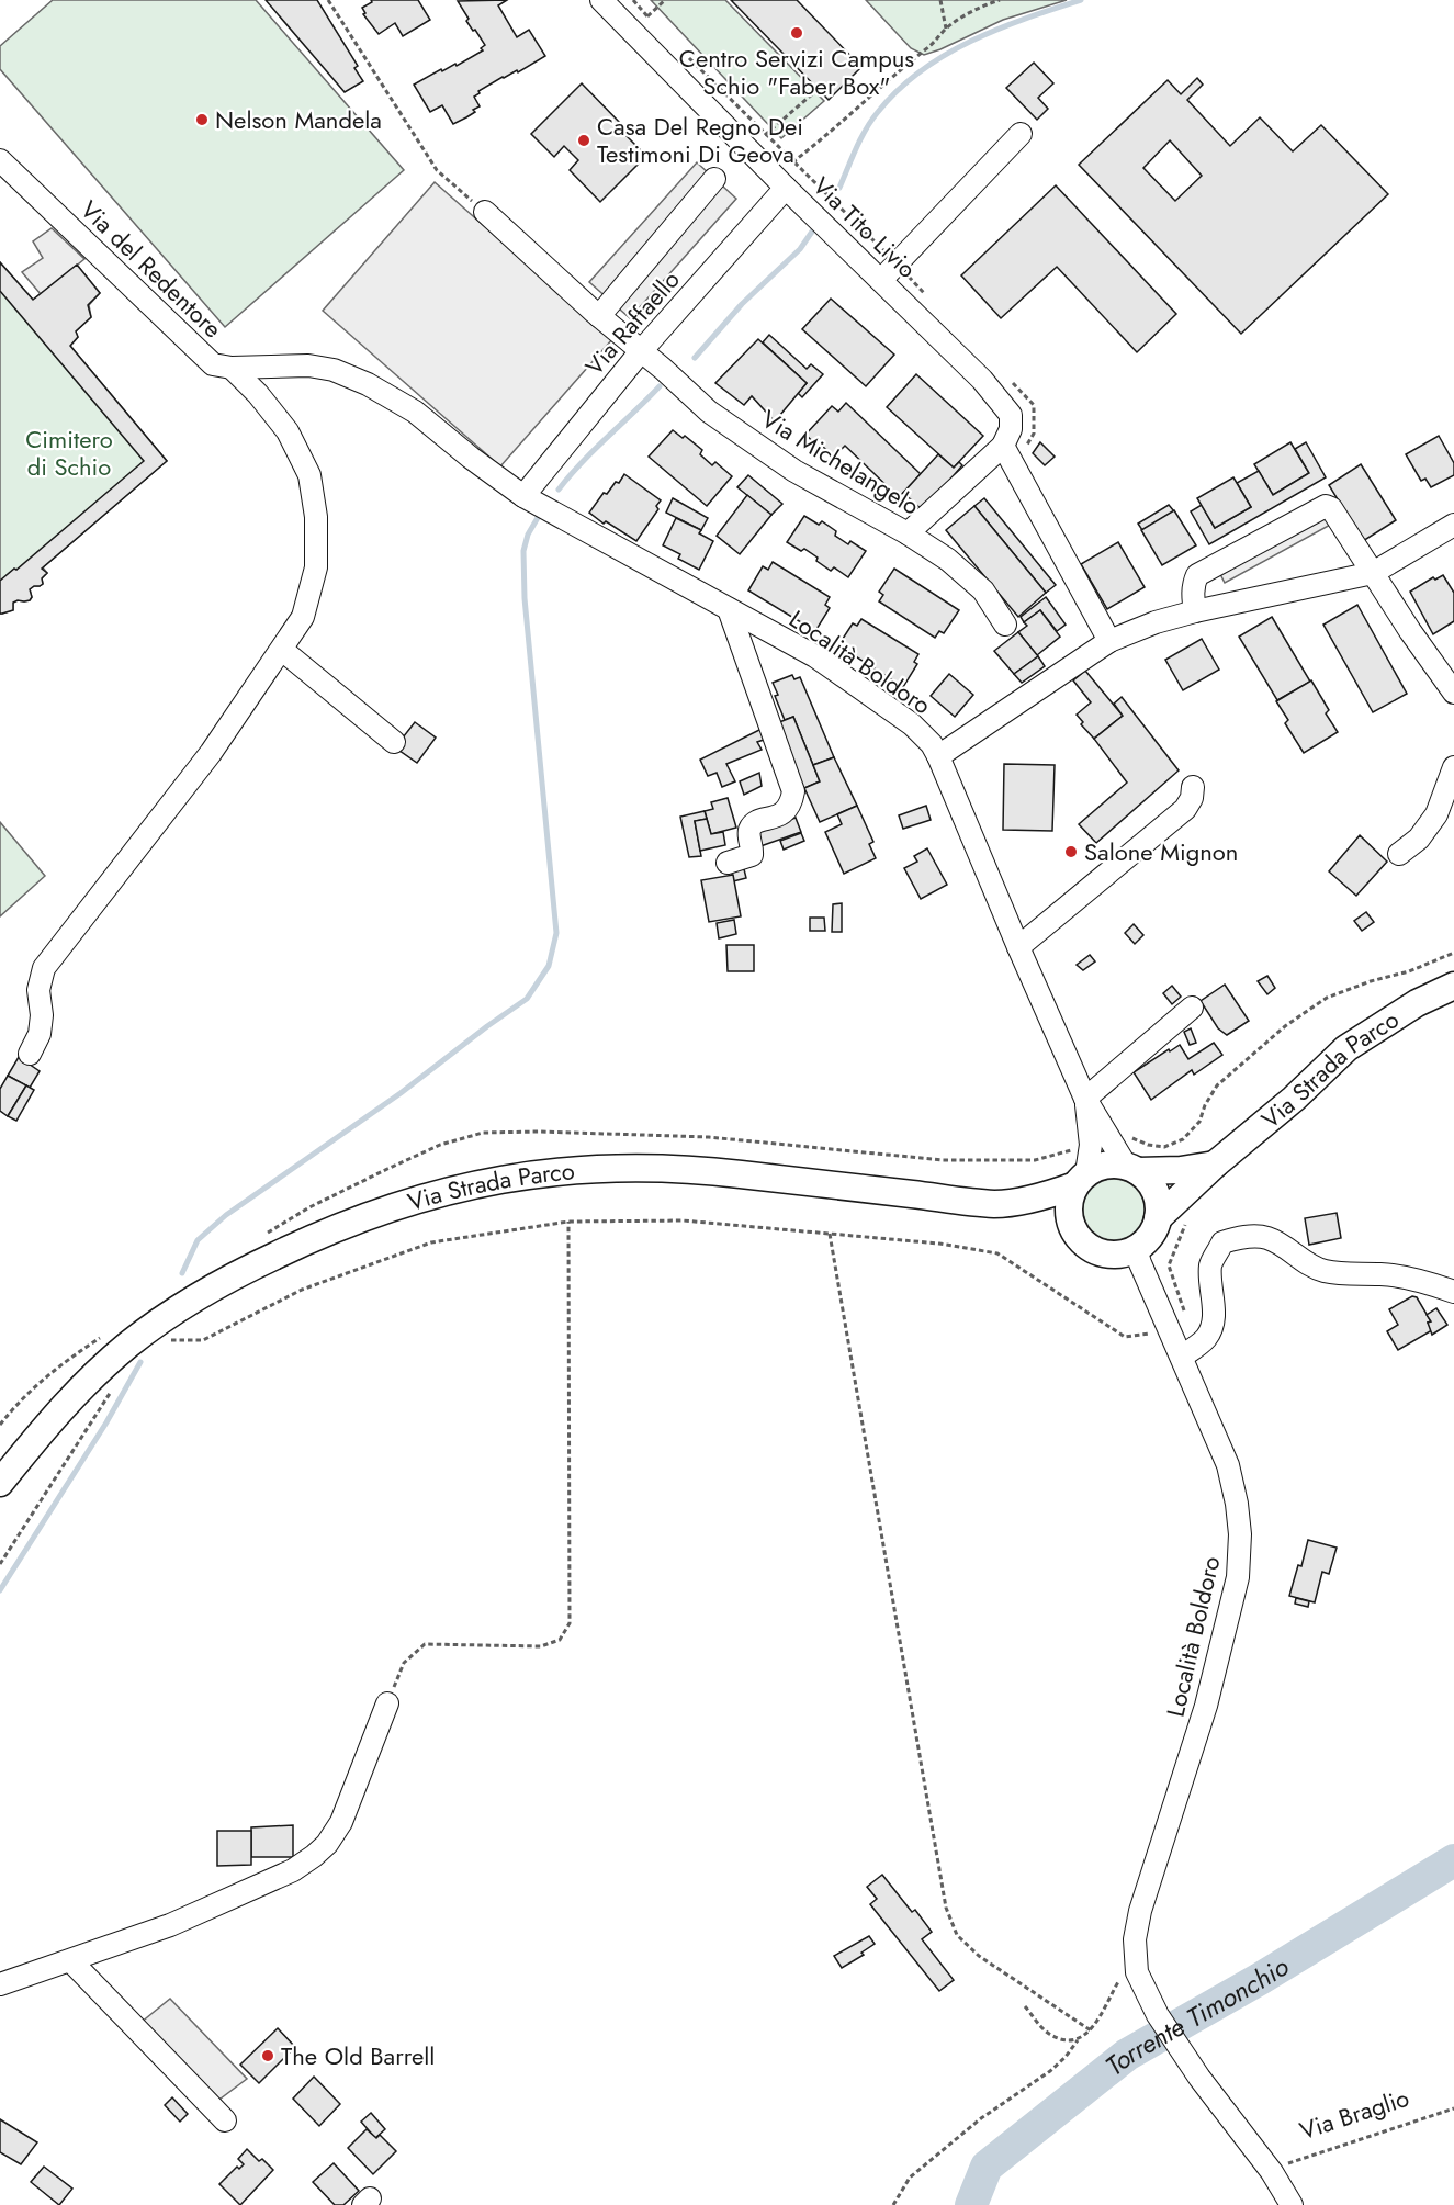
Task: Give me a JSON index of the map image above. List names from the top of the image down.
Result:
{
  "streets": {
    "main road": ["Via Strada Parco"],
    "street": [
      "Via Tito Livio",
      "Via del Redentore",
      "Via Raffaello",
      "Via Michelangelo",
      "Località Boldoro"
    ],
    "path": ["Via Braglio"]
  },
  "crossings": [
    ["Via Tito Livio", "Via Raffaello"],
    ["Via del Redentore", "Via Raffaello"],
    ["Via del Redentore", "Località Boldoro"],
    ["Via Raffaello", "Via Michelangelo"],
    ["Via Raffaello", "Località Boldoro"],
    ["Località Boldoro", "Via Strada Parco"],
    ["Località Boldoro", "Via Braglio"]
  ],
  "water": ["Torrente Timonchio"],
  "parks": ["Cimitero di Schio"],
  "places": [
    "Centro Servizi Campus Schio \"Faber Box\"",
    "Nelson Mandela",
    "Casa Del Regno Dei Testimoni Di Geova",
    "Salone Mignon",
    "The Old Barrell"
  ]
}
